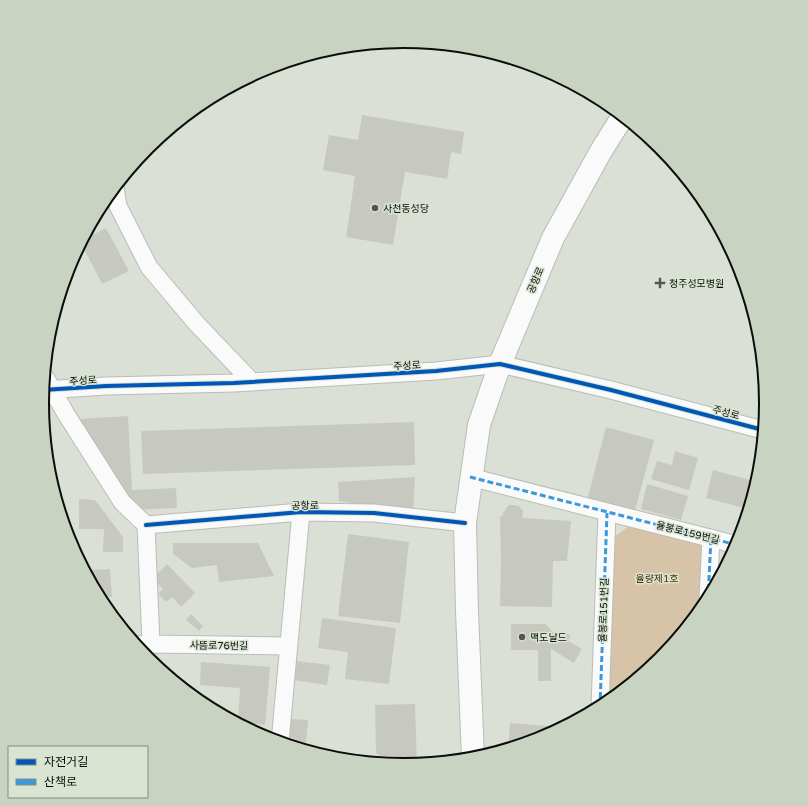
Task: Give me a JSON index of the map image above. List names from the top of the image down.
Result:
{
  "streets": {
    "main road": ["공항로"],
    "street": [
      "주성로",
      "율봉로159번길",
      "율봉로151번길",
      "사뜸로76번길"
    ]
  },
  "crossings": [
    ["공항로", "주성로"],
    ["공항로", "사뜸로76번길"],
    ["주성로", "사뜸로76번길"],
    ["율봉로159번길", "율봉로151번길"]
  ],
  "parks": ["율량제1호"],
  "places": {
    "other": ["사천동성당", "맥도날드"],
    "health": ["청주성모병원"]
  },
  "legend": ["자전거길", "산책로"]
}
